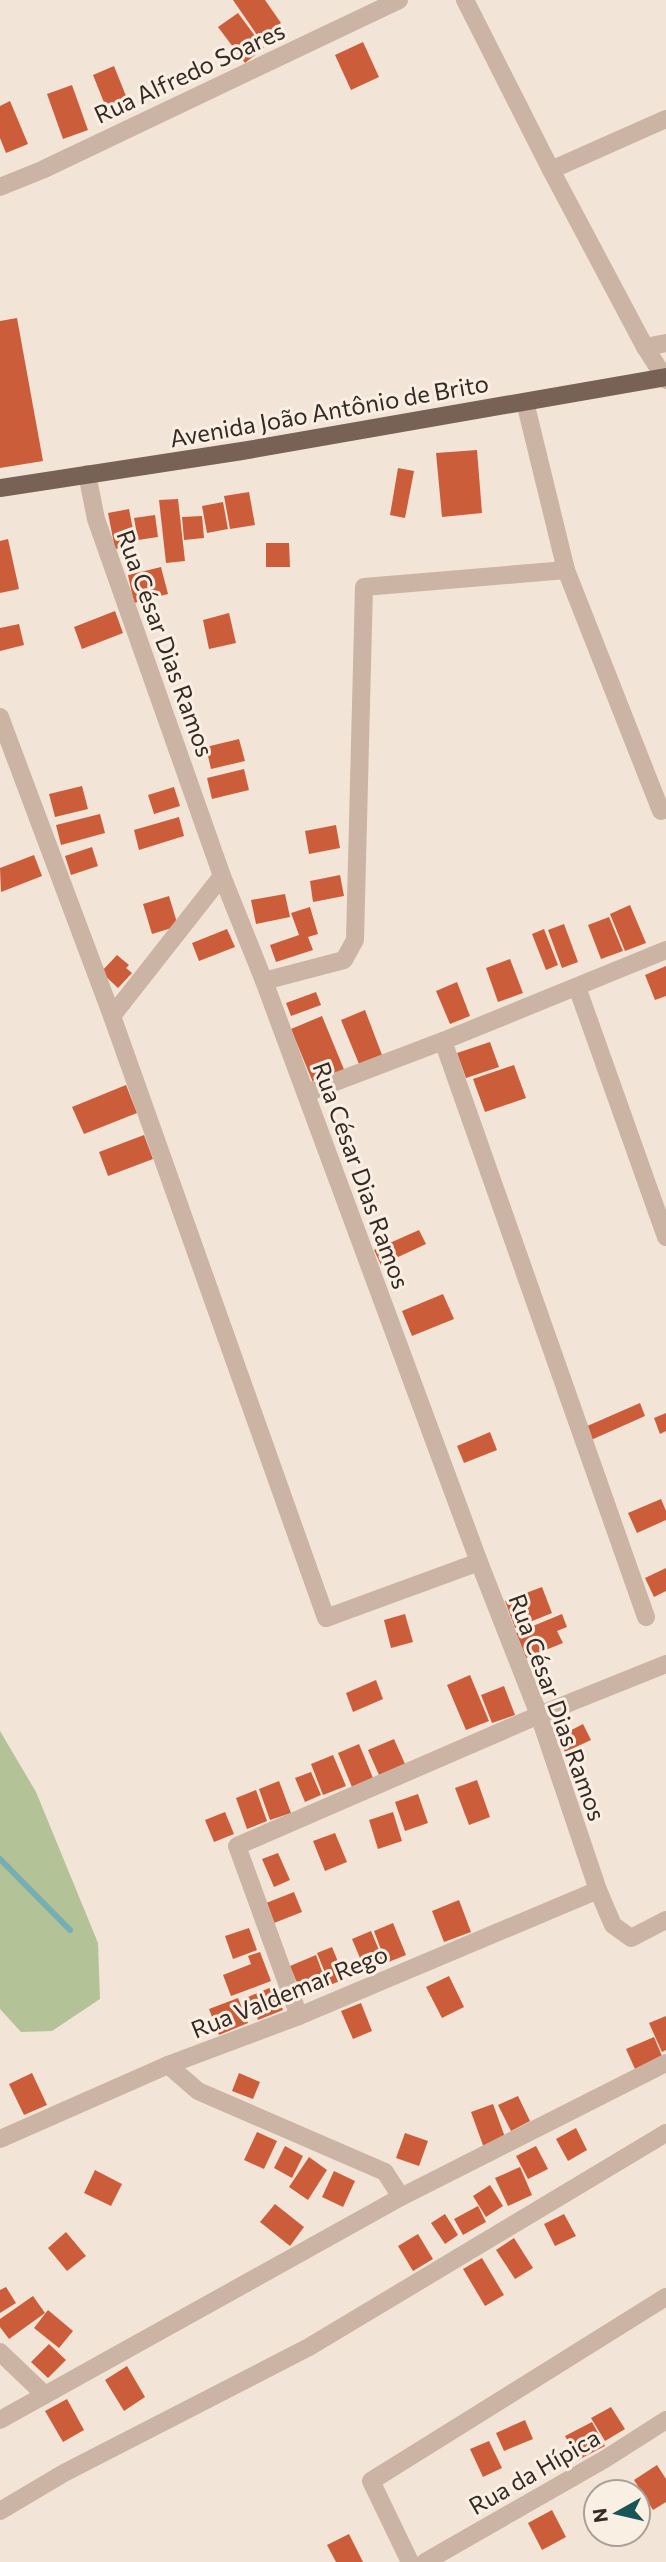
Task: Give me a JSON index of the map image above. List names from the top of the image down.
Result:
{
  "streets": {
    "main road": ["Avenida João Antônio de Brito"],
    "street": [
      "Rua Alfredo Soares",
      "Rua César Dias Ramos",
      "Rua Valdemar Rego",
      "Rua da Hípica"
    ]
  },
  "crossings": [
    ["Avenida João Antônio de Brito", "Rua César Dias Ramos"],
    ["Rua César Dias Ramos", "Rua Valdemar Rego"]
  ],
  "north": "left"
}
